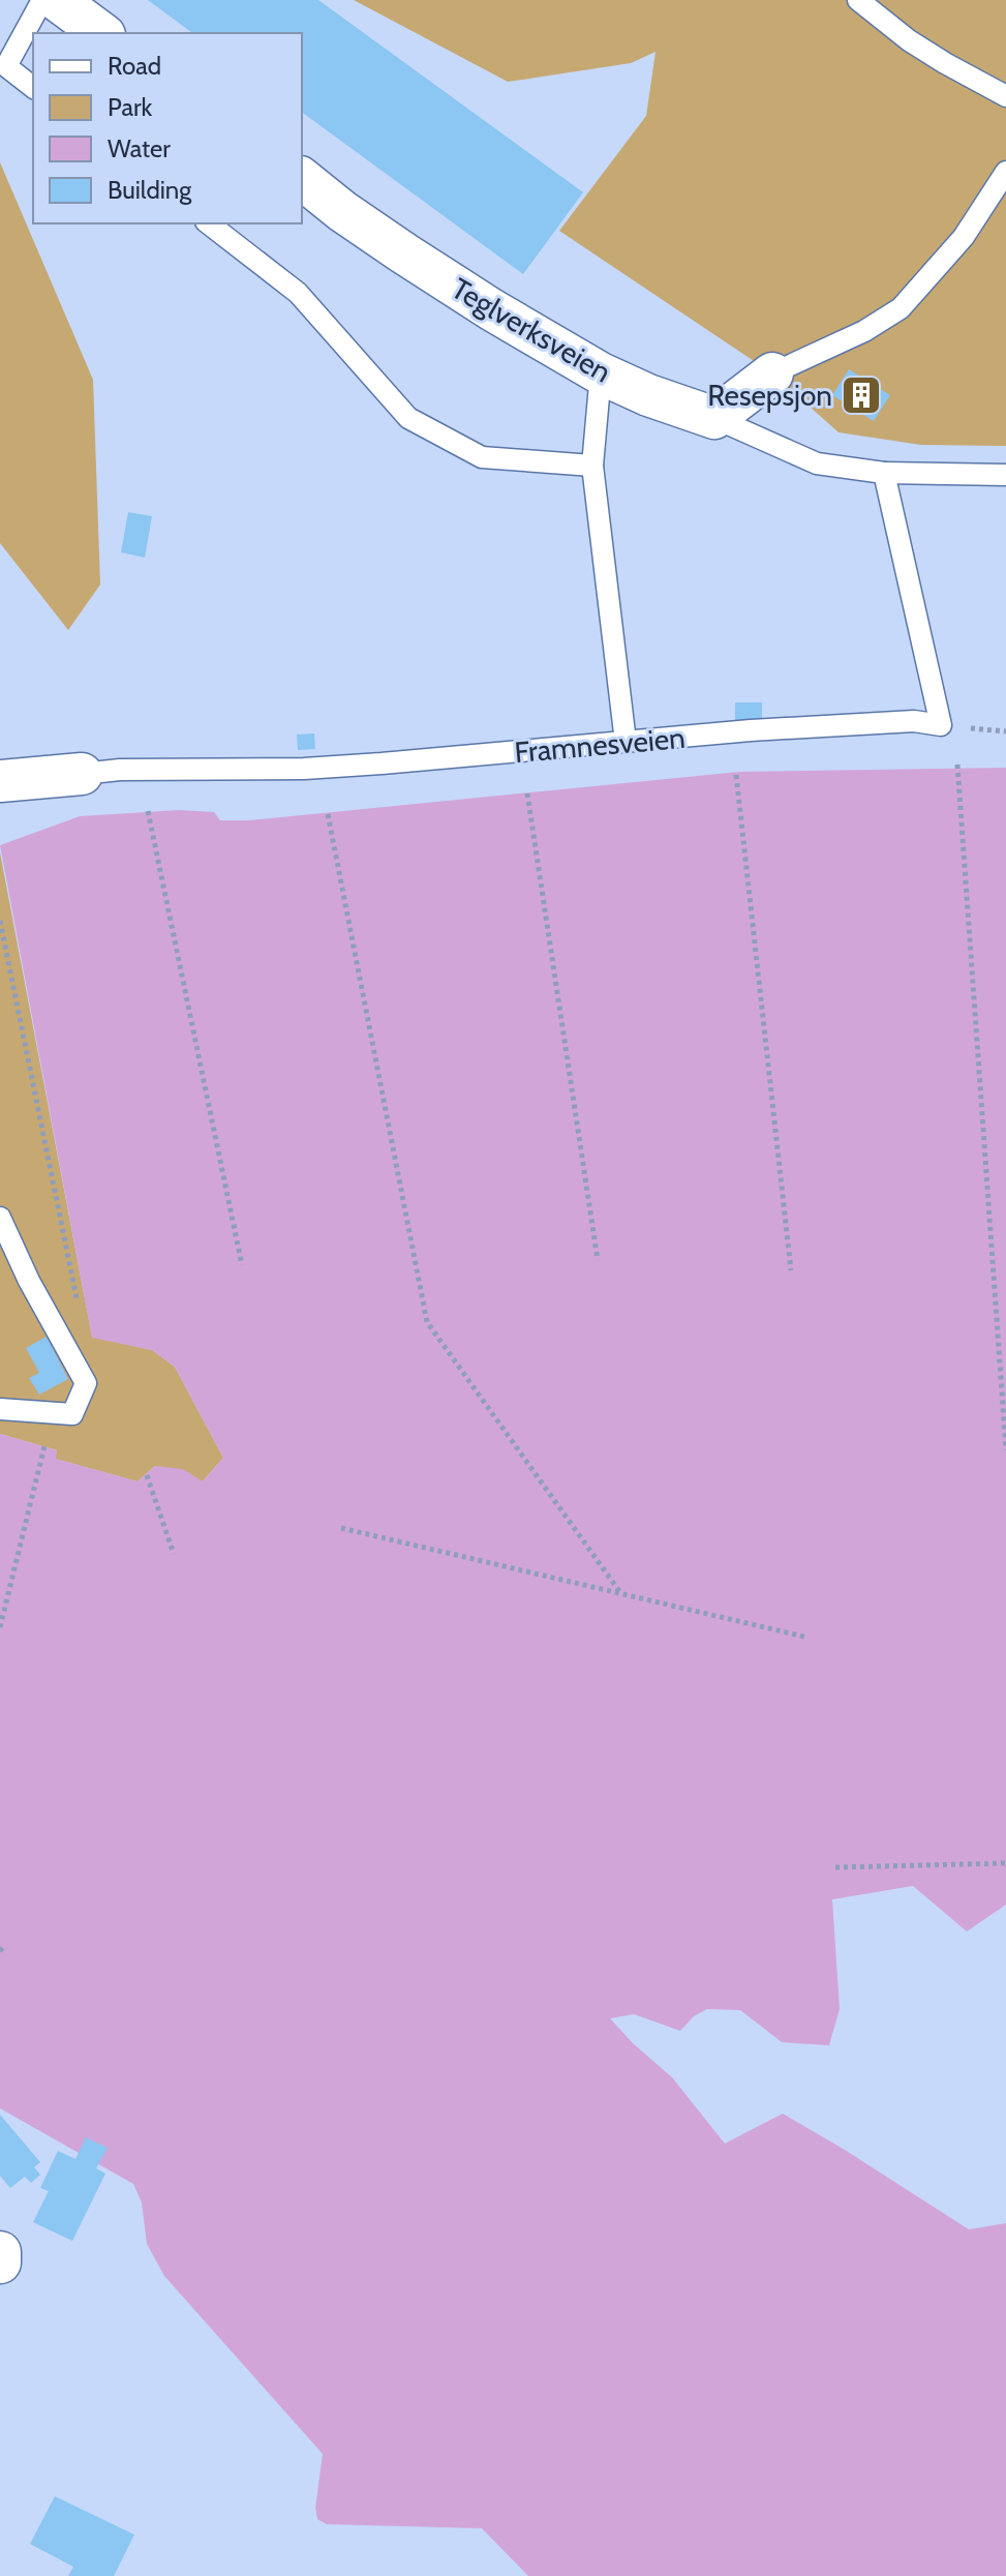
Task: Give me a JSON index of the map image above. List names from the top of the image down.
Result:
{
  "streets": {
    "street": ["Teglverksveien", "Framnesveien"]
  },
  "places": {
    "building": ["Resepsjon"]
  },
  "legend": [
    "Road",
    "Park",
    "Water",
    "Building"
  ]
}
